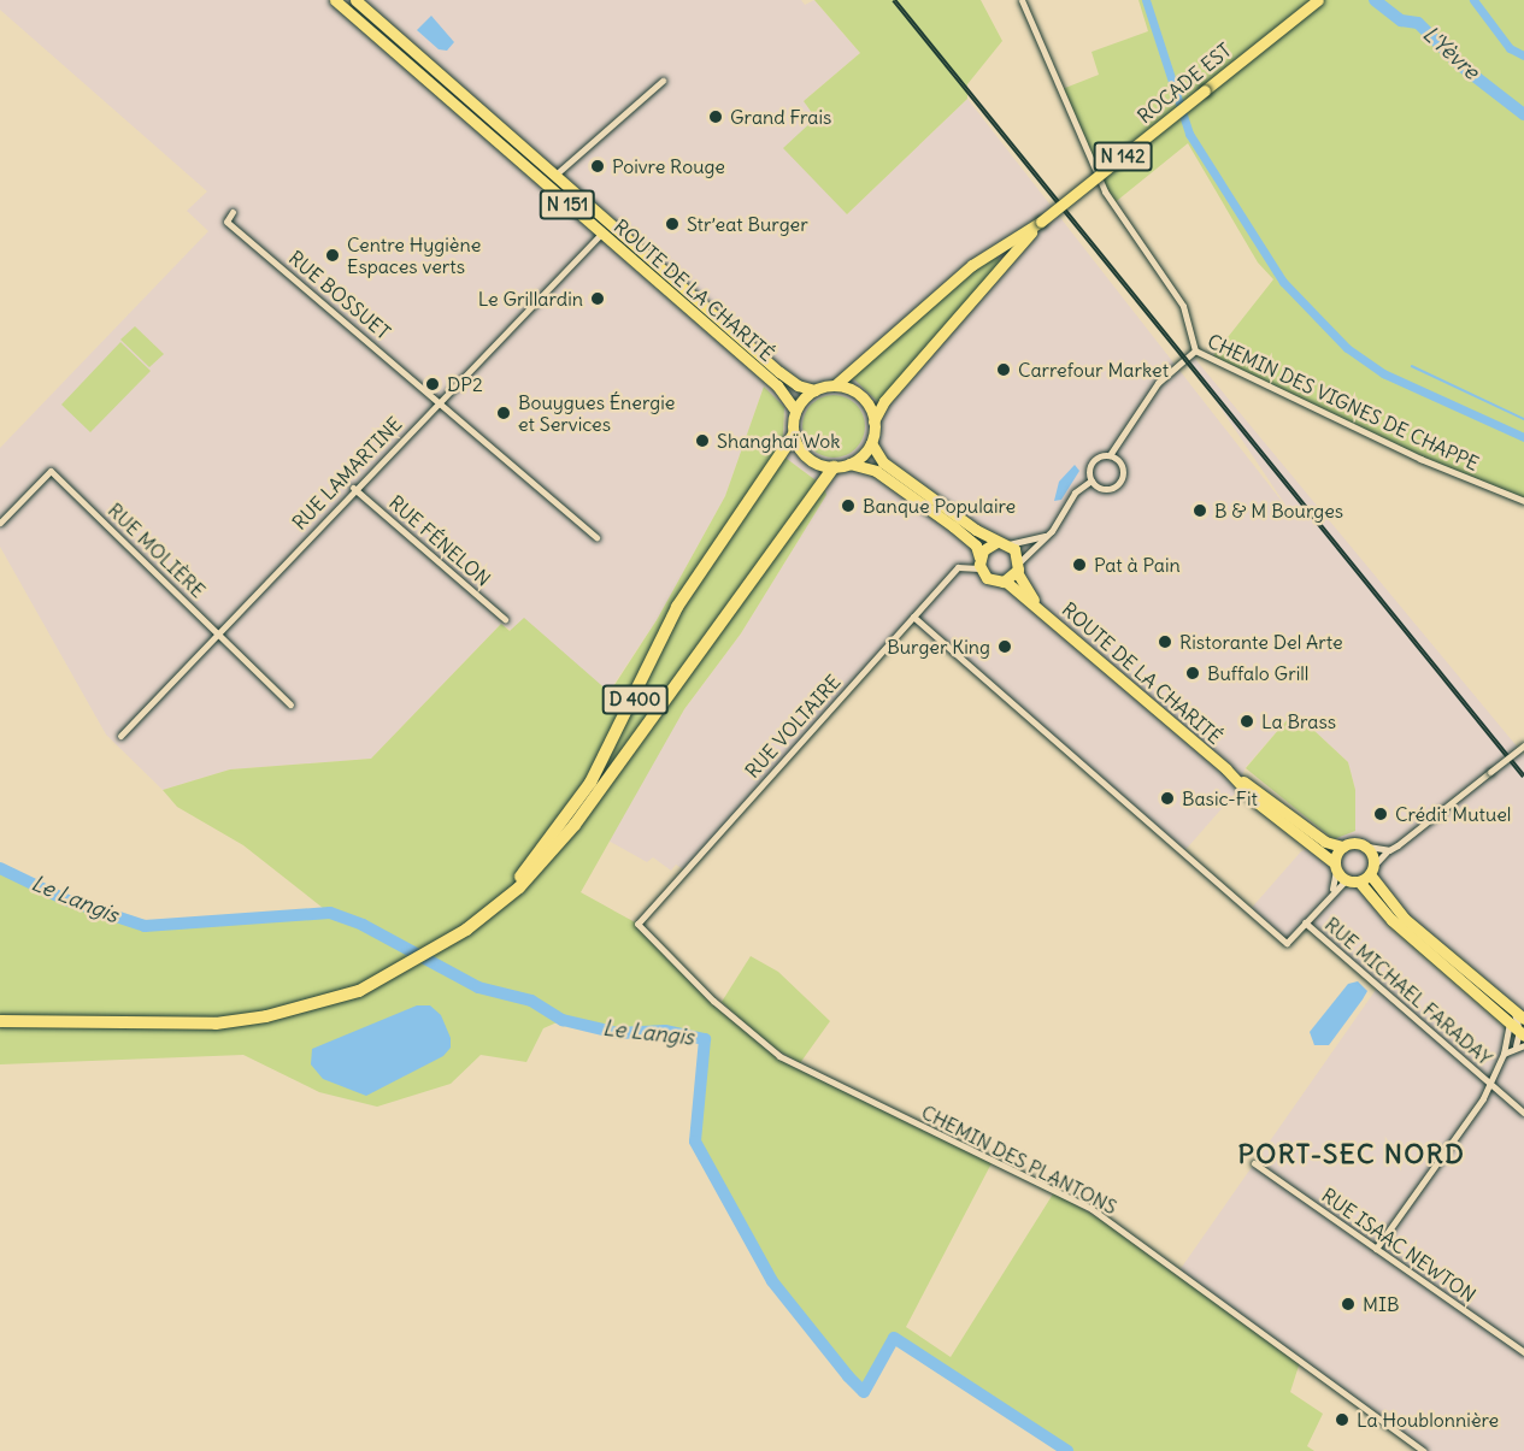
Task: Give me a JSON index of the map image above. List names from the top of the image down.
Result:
{
  "streets": {
    "highway": ["D 400"],
    "main road": [
      "ROCADE EST",
      "N 142",
      "N 151",
      "ROUTE DE LA CHARITÉ"
    ],
    "street": [
      "RUE BOSSUET",
      "CHEMIN DES VIGNES DE CHAPPE",
      "RUE LAMARTINE",
      "RUE FÉNELON",
      "RUE MOLIÈRE",
      "RUE VOLTAIRE",
      "RUE MICHAEL FARADAY",
      "CHEMIN DES PLANTONS",
      "RUE ISAAC NEWTON"
    ]
  },
  "crossings": [
    ["ROCADE EST", "ROUTE DE LA CHARITÉ"],
    ["ROCADE EST", "D 400"],
    ["ROUTE DE LA CHARITÉ", "RUE LAMARTINE"],
    ["ROUTE DE LA CHARITÉ", "D 400"],
    ["ROUTE DE LA CHARITÉ", "RUE VOLTAIRE"],
    ["RUE BOSSUET", "RUE LAMARTINE"],
    ["RUE LAMARTINE", "RUE FÉNELON"],
    ["RUE LAMARTINE", "RUE MOLIÈRE"],
    ["RUE VOLTAIRE", "CHEMIN DES PLANTONS"]
  ],
  "districts": ["PORT-SEC NORD"],
  "water": ["L'Yèvre", "Le Langis"],
  "places": [
    "Grand Frais",
    "Poivre Rouge",
    "Str’eat Burger",
    "Centre Hygiène Espaces verts",
    "Le Grillardin",
    "Carrefour Market",
    "DP2",
    "Bouygues Énergie et Services",
    "Shanghaï Wok",
    "Banque Populaire",
    "B & M Bourges",
    "Pat à Pain",
    "Ristorante Del Arte",
    "Burger King",
    "Buffalo Grill",
    "La Brass",
    "Basic-Fit",
    "Crédit Mutuel",
    "MIB",
    "La Houblonnière"
  ]
}
